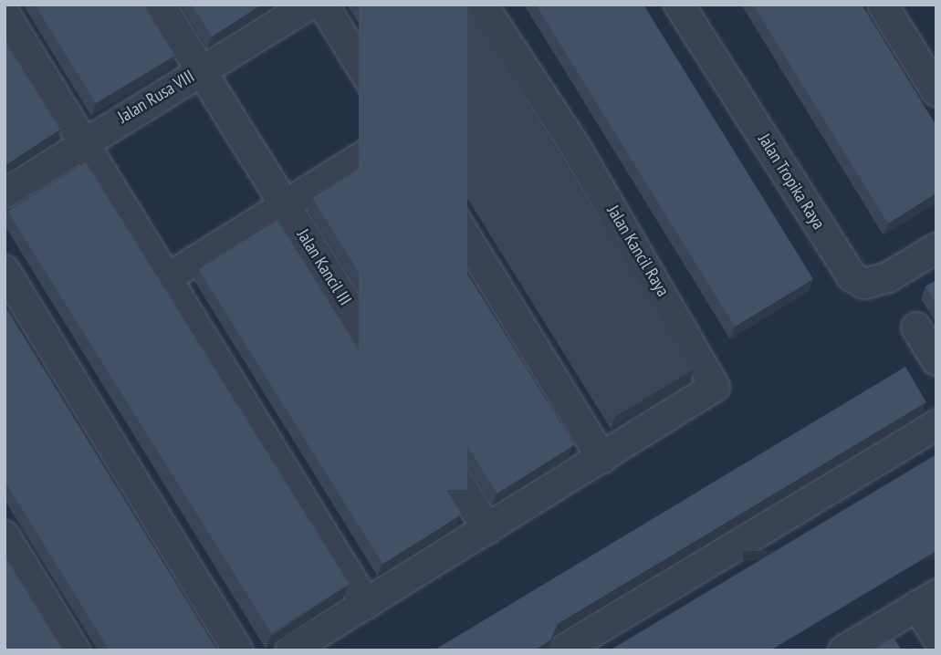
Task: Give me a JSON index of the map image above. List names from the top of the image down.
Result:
{
  "streets": {
    "street": [
      "Jalan Rusa VIII",
      "Jalan Tropika Raya",
      "Jalan Kancil Raya",
      "Jalan Kancil III"
    ]
  },
  "crossings": [
    ["Jalan Rusa VIII", "Jalan Kancil III"]
  ]
}
